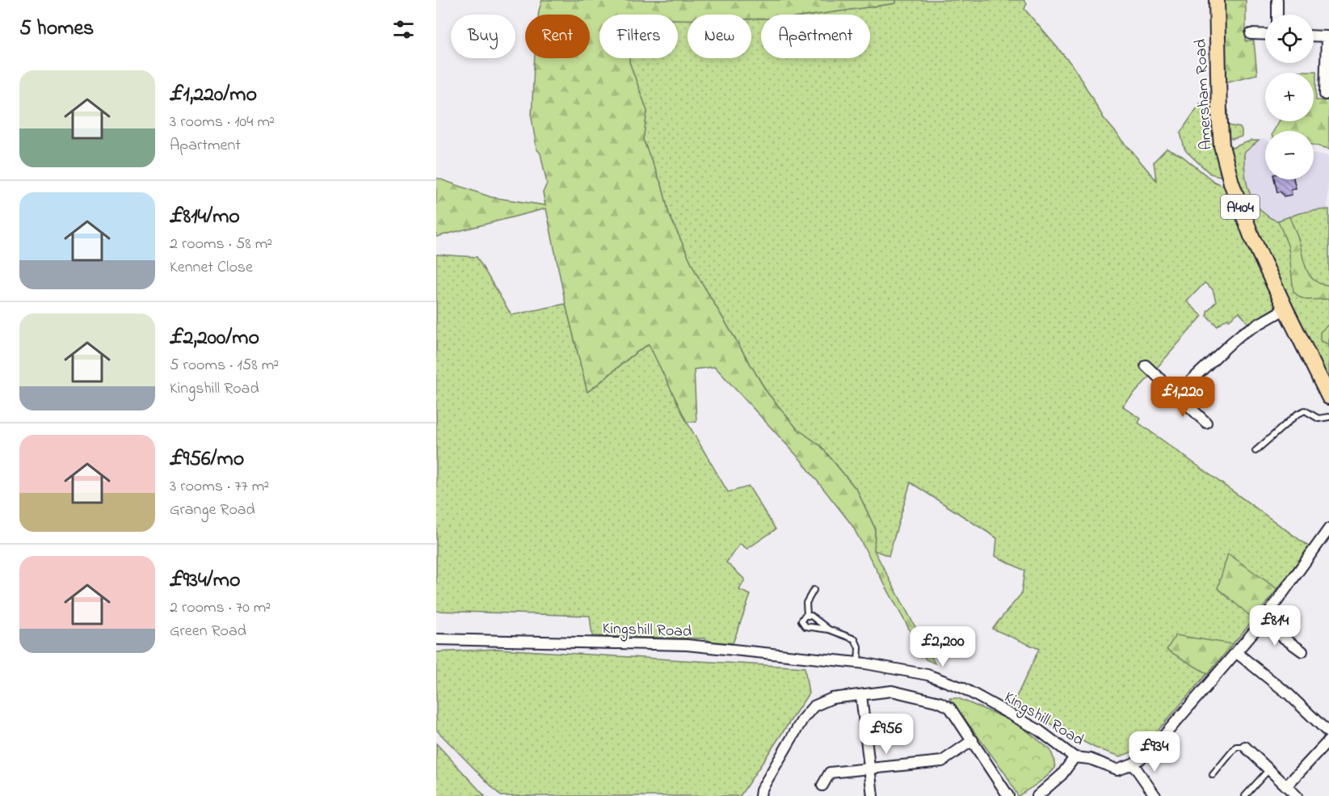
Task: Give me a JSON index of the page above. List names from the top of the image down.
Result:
{
  "streets": {
    "main road": ["Amersham Road", "A404"],
    "street": ["Kingshill Road"]
  },
  "page": {
    "heading": "5 homes",
    "map_buttons": ["+", "−"],
    "chip": [
      "Buy",
      "Rent",
      "Filters",
      "New",
      "Apartment"
    ],
    "list": [
      {
        "name": "£1,220/mo",
        "note": "3 rooms · 104 m² · Apartment"
      },
      {
        "name": "£814/mo",
        "note": "2 rooms · 58 m² · Kennet Close"
      },
      {
        "name": "£2,200/mo",
        "note": "5 rooms · 158 m² · Kingshill Road"
      },
      {
        "name": "£956/mo",
        "note": "3 rooms · 77 m² · Grange Road"
      },
      {
        "name": "£934/mo",
        "note": "2 rooms · 70 m² · Green Road"
      }
    ],
    "price": [
      "£1,220",
      "£814",
      "£2,200",
      "£956",
      "£934"
    ]
  }
}
